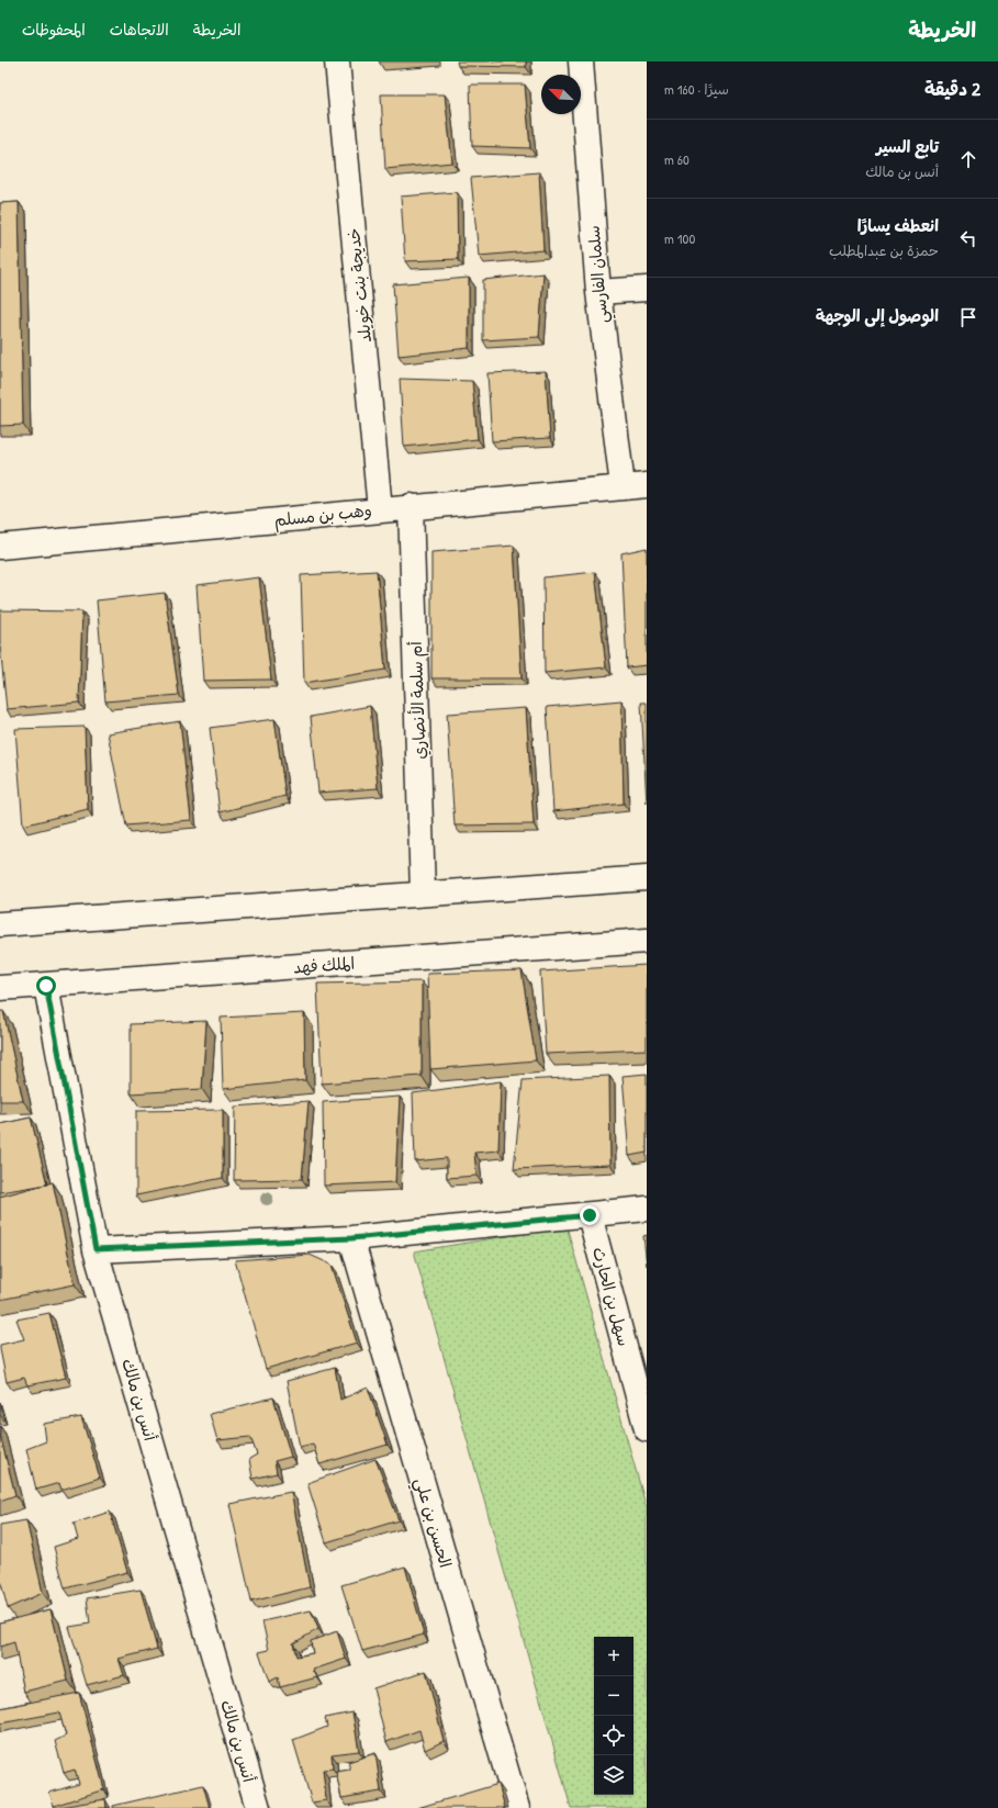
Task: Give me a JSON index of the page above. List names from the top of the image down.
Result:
{
  "streets": {
    "street": [
      "سلمان الفارسي",
      "خديجة بنت خويلد",
      "وهب بن مسلم",
      "أم سلمة الأنصاري",
      "الملك فهد",
      "سهل بن الحارث",
      "أنس بن مالك",
      "الحسن بن علي"
    ]
  },
  "crossings": [
    ["سلمان الفارسي", "وهب بن مسلم"],
    ["خديجة بنت خويلد", "وهب بن مسلم"],
    ["وهب بن مسلم", "أم سلمة الأنصاري"],
    ["الملك فهد", "أنس بن مالك"]
  ],
  "north": "top left",
  "page": {
    "header": "الخريطة",
    "nav": ["الخريطة", "الاتجاهات", "المحفوظات"],
    "heading": ["2 دقيقة", "سيرًا · 160 m"],
    "list": [
      ["تابع السير", "أنس بن مالك", "60 m"],
      ["انعطف يسارًا", "حمزة بن عبدالمطلب", "100 m"],
      "الوصول إلى الوجهة"
    ],
    "map_buttons": ["+", "−"]
  }
}
